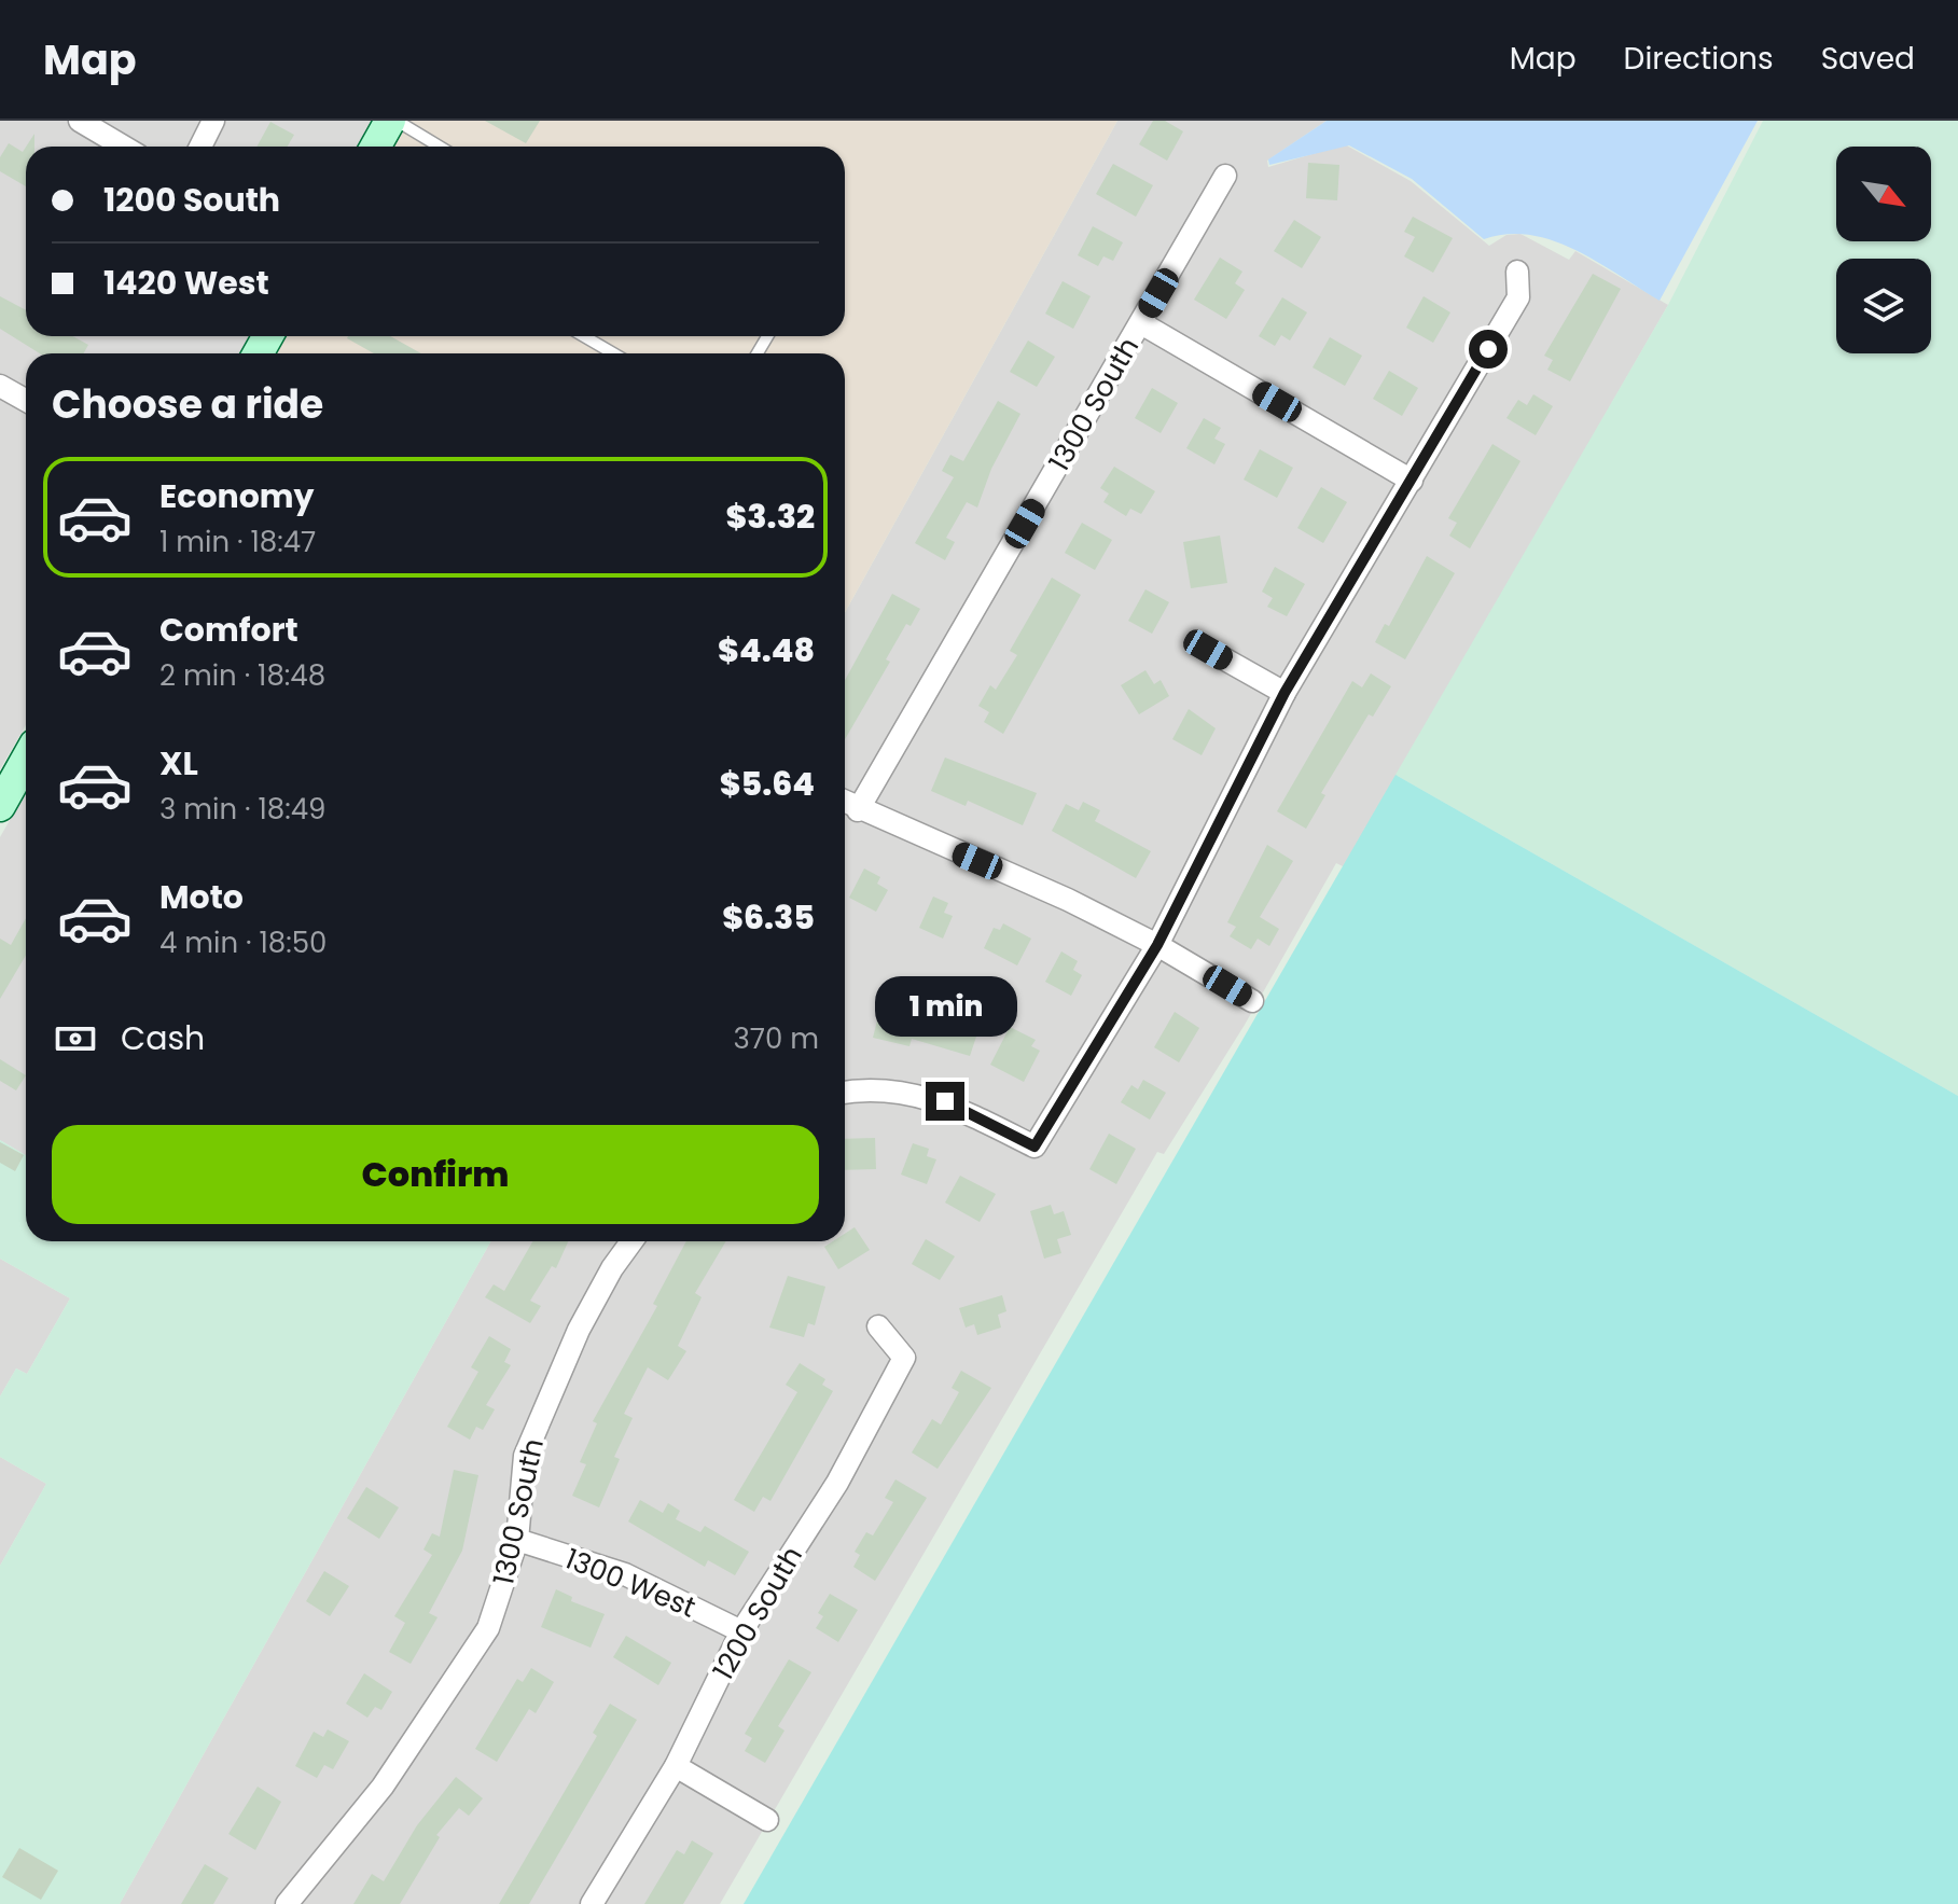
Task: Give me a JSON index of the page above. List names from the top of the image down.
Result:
{
  "streets": {
    "street": ["1300 South", "1300 West", "1200 South"]
  },
  "crossings": [
    ["1300 South", "1300 West"],
    ["1300 West", "1200 South"]
  ],
  "north": "bottom right",
  "page": {
    "header": "Map",
    "nav": ["Map", "Directions", "Saved"],
    "banner": ["1200 South", "1420 West"],
    "heading": "Choose a ride",
    "list": [
      {
        "name": "Economy",
        "note": "1 min · 18:47",
        "value": "$3.32"
      },
      {
        "name": "Comfort",
        "note": "2 min · 18:48",
        "value": "$4.48"
      },
      {
        "name": "XL",
        "note": "3 min · 18:49",
        "value": "$5.64"
      },
      {
        "name": "Moto",
        "note": "4 min · 18:50",
        "value": "$6.35"
      }
    ],
    "bubble": "1 min",
    "pay": ["Cash", "370 m"],
    "buttons": "Confirm"
  }
}
